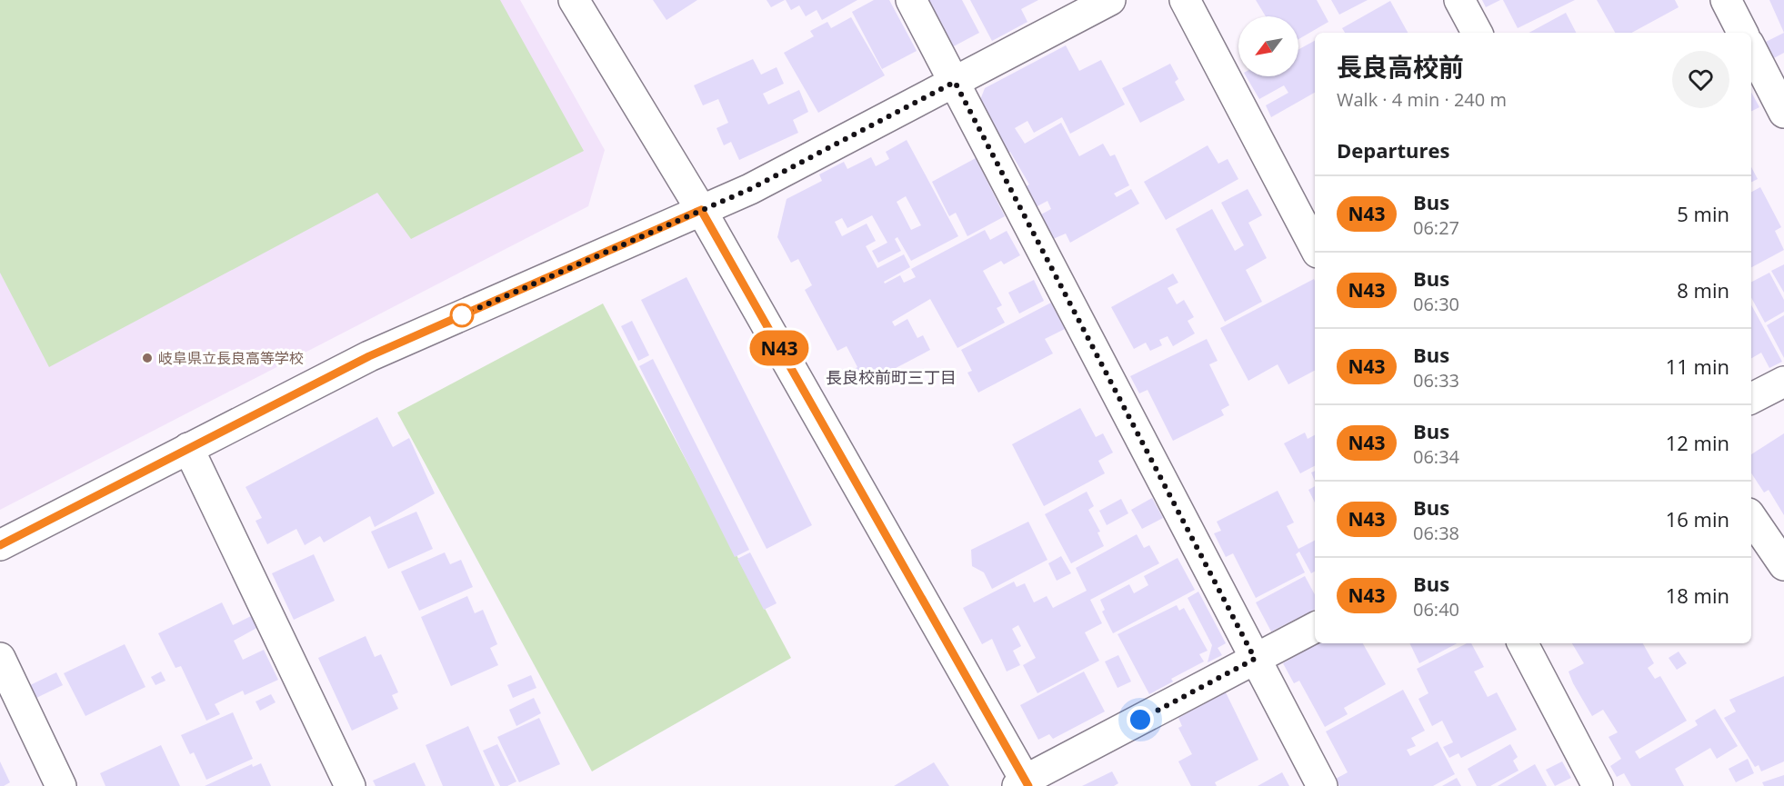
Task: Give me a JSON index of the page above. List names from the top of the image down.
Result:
{
  "districts": ["長良校前町三丁目"],
  "places": ["岐阜県立長良高等学校"],
  "lines": ["bus line N43"],
  "north": "bottom left",
  "page": {
    "on_map": "N43",
    "heading": [
      ["長良高校前", "Walk · 4 min · 240 m"],
      "Departures"
    ],
    "list": [
      {
        "mark": "N43",
        "name": "Bus",
        "note": "06:27",
        "value": "5 min"
      },
      {
        "mark": "N43",
        "name": "Bus",
        "note": "06:30",
        "value": "8 min"
      },
      {
        "mark": "N43",
        "name": "Bus",
        "note": "06:33",
        "value": "11 min"
      },
      {
        "mark": "N43",
        "name": "Bus",
        "note": "06:34",
        "value": "12 min"
      },
      {
        "mark": "N43",
        "name": "Bus",
        "note": "06:38",
        "value": "16 min"
      },
      {
        "mark": "N43",
        "name": "Bus",
        "note": "06:40",
        "value": "18 min"
      }
    ]
  }
}
